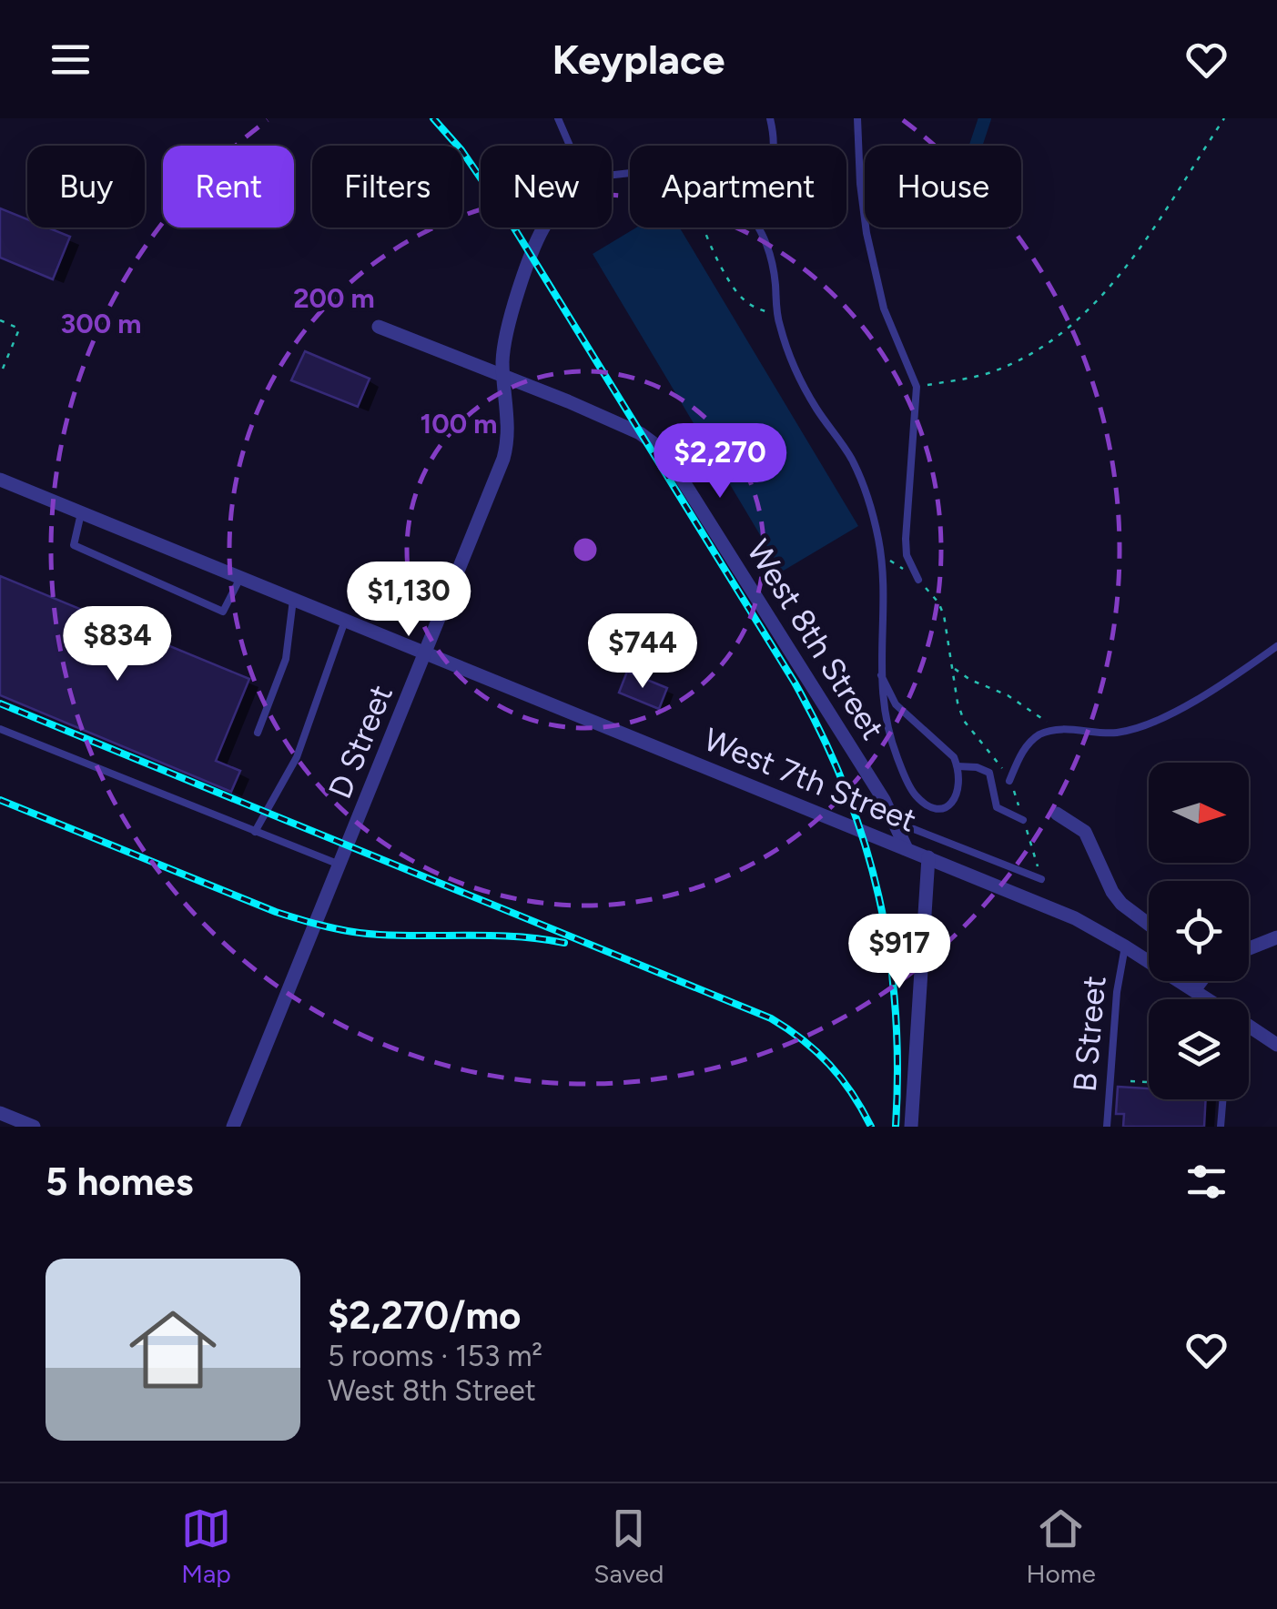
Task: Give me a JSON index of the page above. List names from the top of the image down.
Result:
{
  "streets": {
    "street": ["West 8th Street", "D Street", "West 7th Street"],
    "lane": ["B Street"]
  },
  "crossings": [
    ["West 8th Street", "D Street"],
    ["West 8th Street", "West 7th Street"],
    ["D Street", "West 7th Street"],
    ["West 7th Street", "B Street"]
  ],
  "north": "right",
  "page": {
    "header": "Keyplace",
    "chip": [
      "Buy",
      "Rent",
      "Filters",
      "New",
      "Apartment",
      "House"
    ],
    "price": [
      "$2,270",
      "$1,130",
      "$834",
      "$744",
      "$917"
    ],
    "heading": "5 homes",
    "list": [
      {
        "name": "$2,270/mo",
        "note": "5 rooms · 153 m² · West 8th Street"
      }
    ],
    "tabs": ["Map", "Saved", "Home"]
  },
  "rings": ["200 m", "300 m", "100 m"]
}
